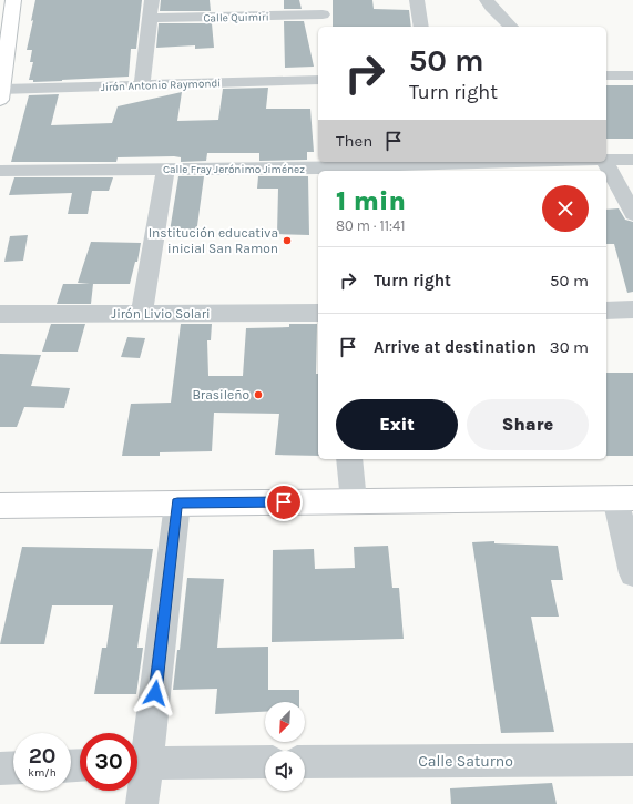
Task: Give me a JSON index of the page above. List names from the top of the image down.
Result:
{
  "streets": {
    "street": [
      "Calle Quimiri",
      "Jirón Antonio Raymondi",
      "Calle Fray Jerónimo Jiménez",
      "Jirón Livio Solari",
      "Calle Saturno"
    ]
  },
  "places": ["Institución educativa inicial San Ramon", "Brasileño"],
  "north": "bottom left",
  "page": {
    "turn": ["50 m", "Turn right"],
    "then": "Then",
    "heading": ["1 min", "80 m · 11:41"],
    "list": [
      {
        "name": "Turn right",
        "value": "50 m"
      },
      {
        "name": "Arrive at destination",
        "value": "30 m"
      }
    ],
    "buttons": ["Exit", "Share"],
    "speed": "20 km/h",
    "limit": "30"
  }
}
